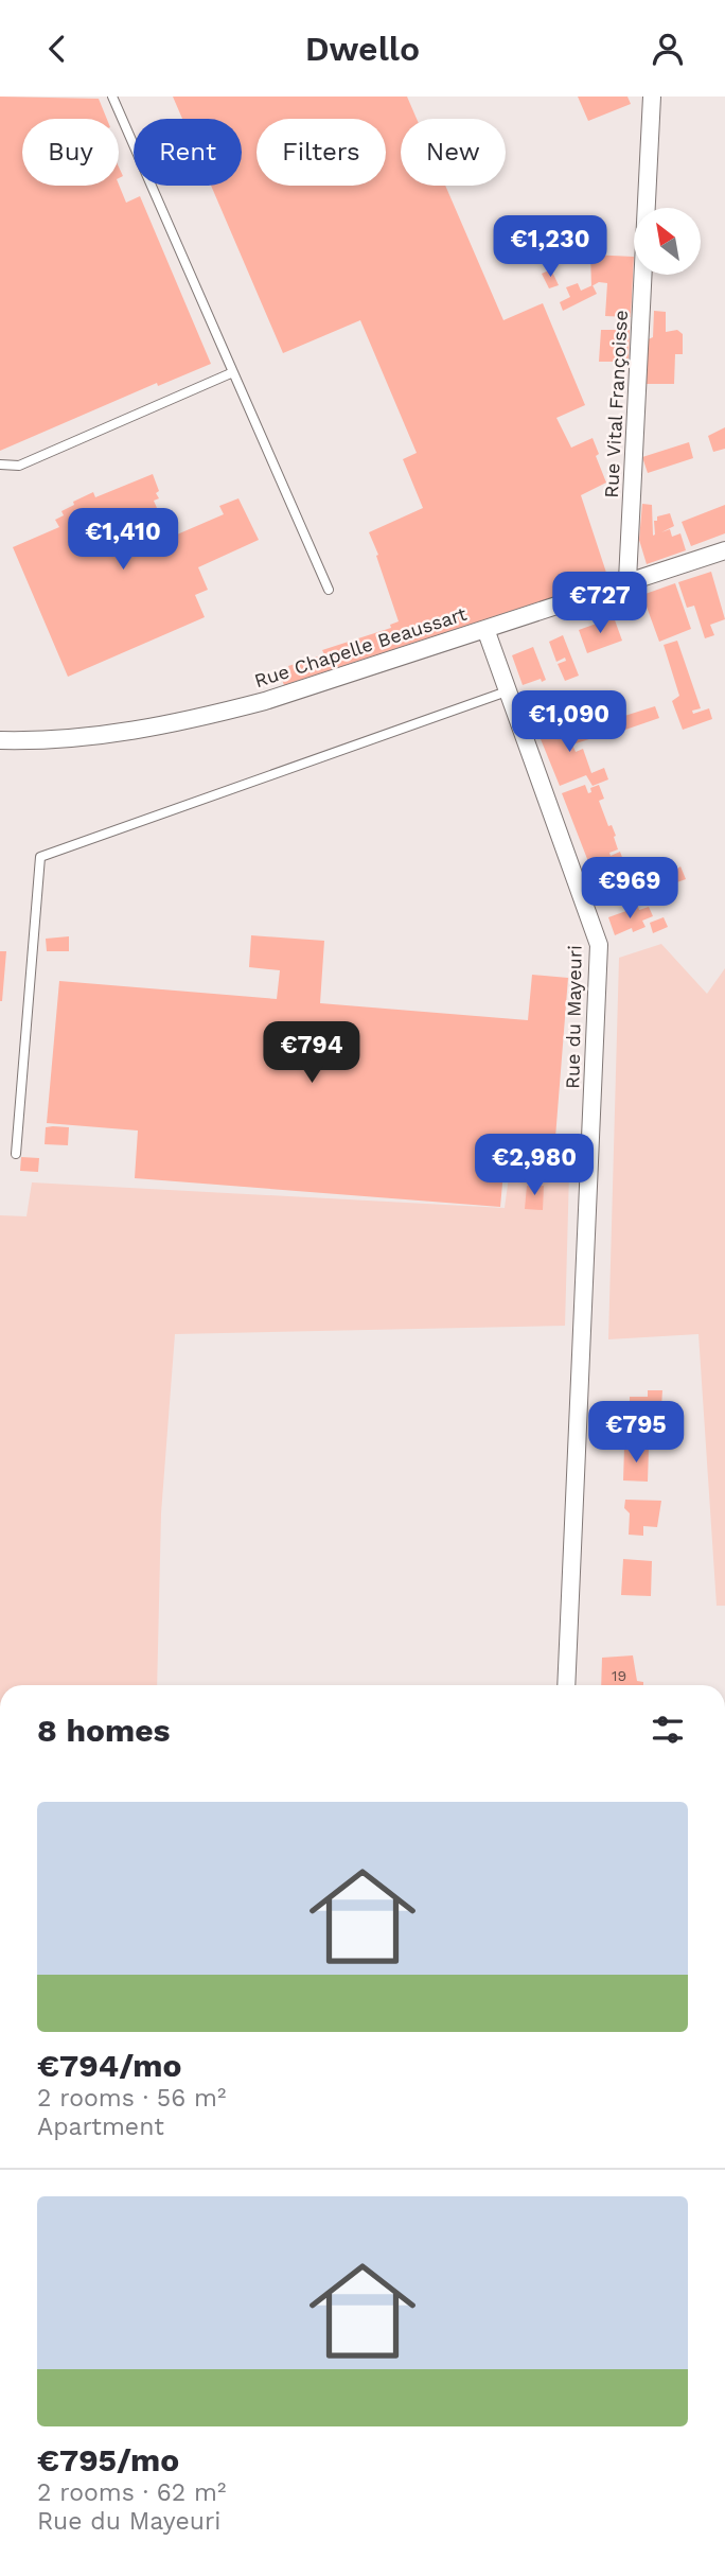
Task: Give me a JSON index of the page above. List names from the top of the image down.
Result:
{
  "streets": {
    "street": ["Rue Vital Françoisse", "Rue Chapelle Beaussart", "Rue du Mayeuri"]
  },
  "crossings": [
    ["Rue Vital Françoisse", "Rue Chapelle Beaussart"],
    ["Rue Chapelle Beaussart", "Rue du Mayeuri"]
  ],
  "house_numbers": ["19"],
  "north": "top left",
  "page": {
    "header": "Dwello",
    "chip": [
      "Buy",
      "Rent",
      "Filters",
      "New"
    ],
    "price": [
      "€1,230",
      "€1,410",
      "€727",
      "€1,090",
      "€969",
      "€794",
      "€2,980",
      "€795"
    ],
    "heading": "8 homes",
    "list": [
      {
        "name": "€794/mo",
        "note": "2 rooms · 56 m² · Apartment"
      },
      {
        "name": "€795/mo",
        "note": "2 rooms · 62 m² · Rue du Mayeuri"
      }
    ]
  }
}
